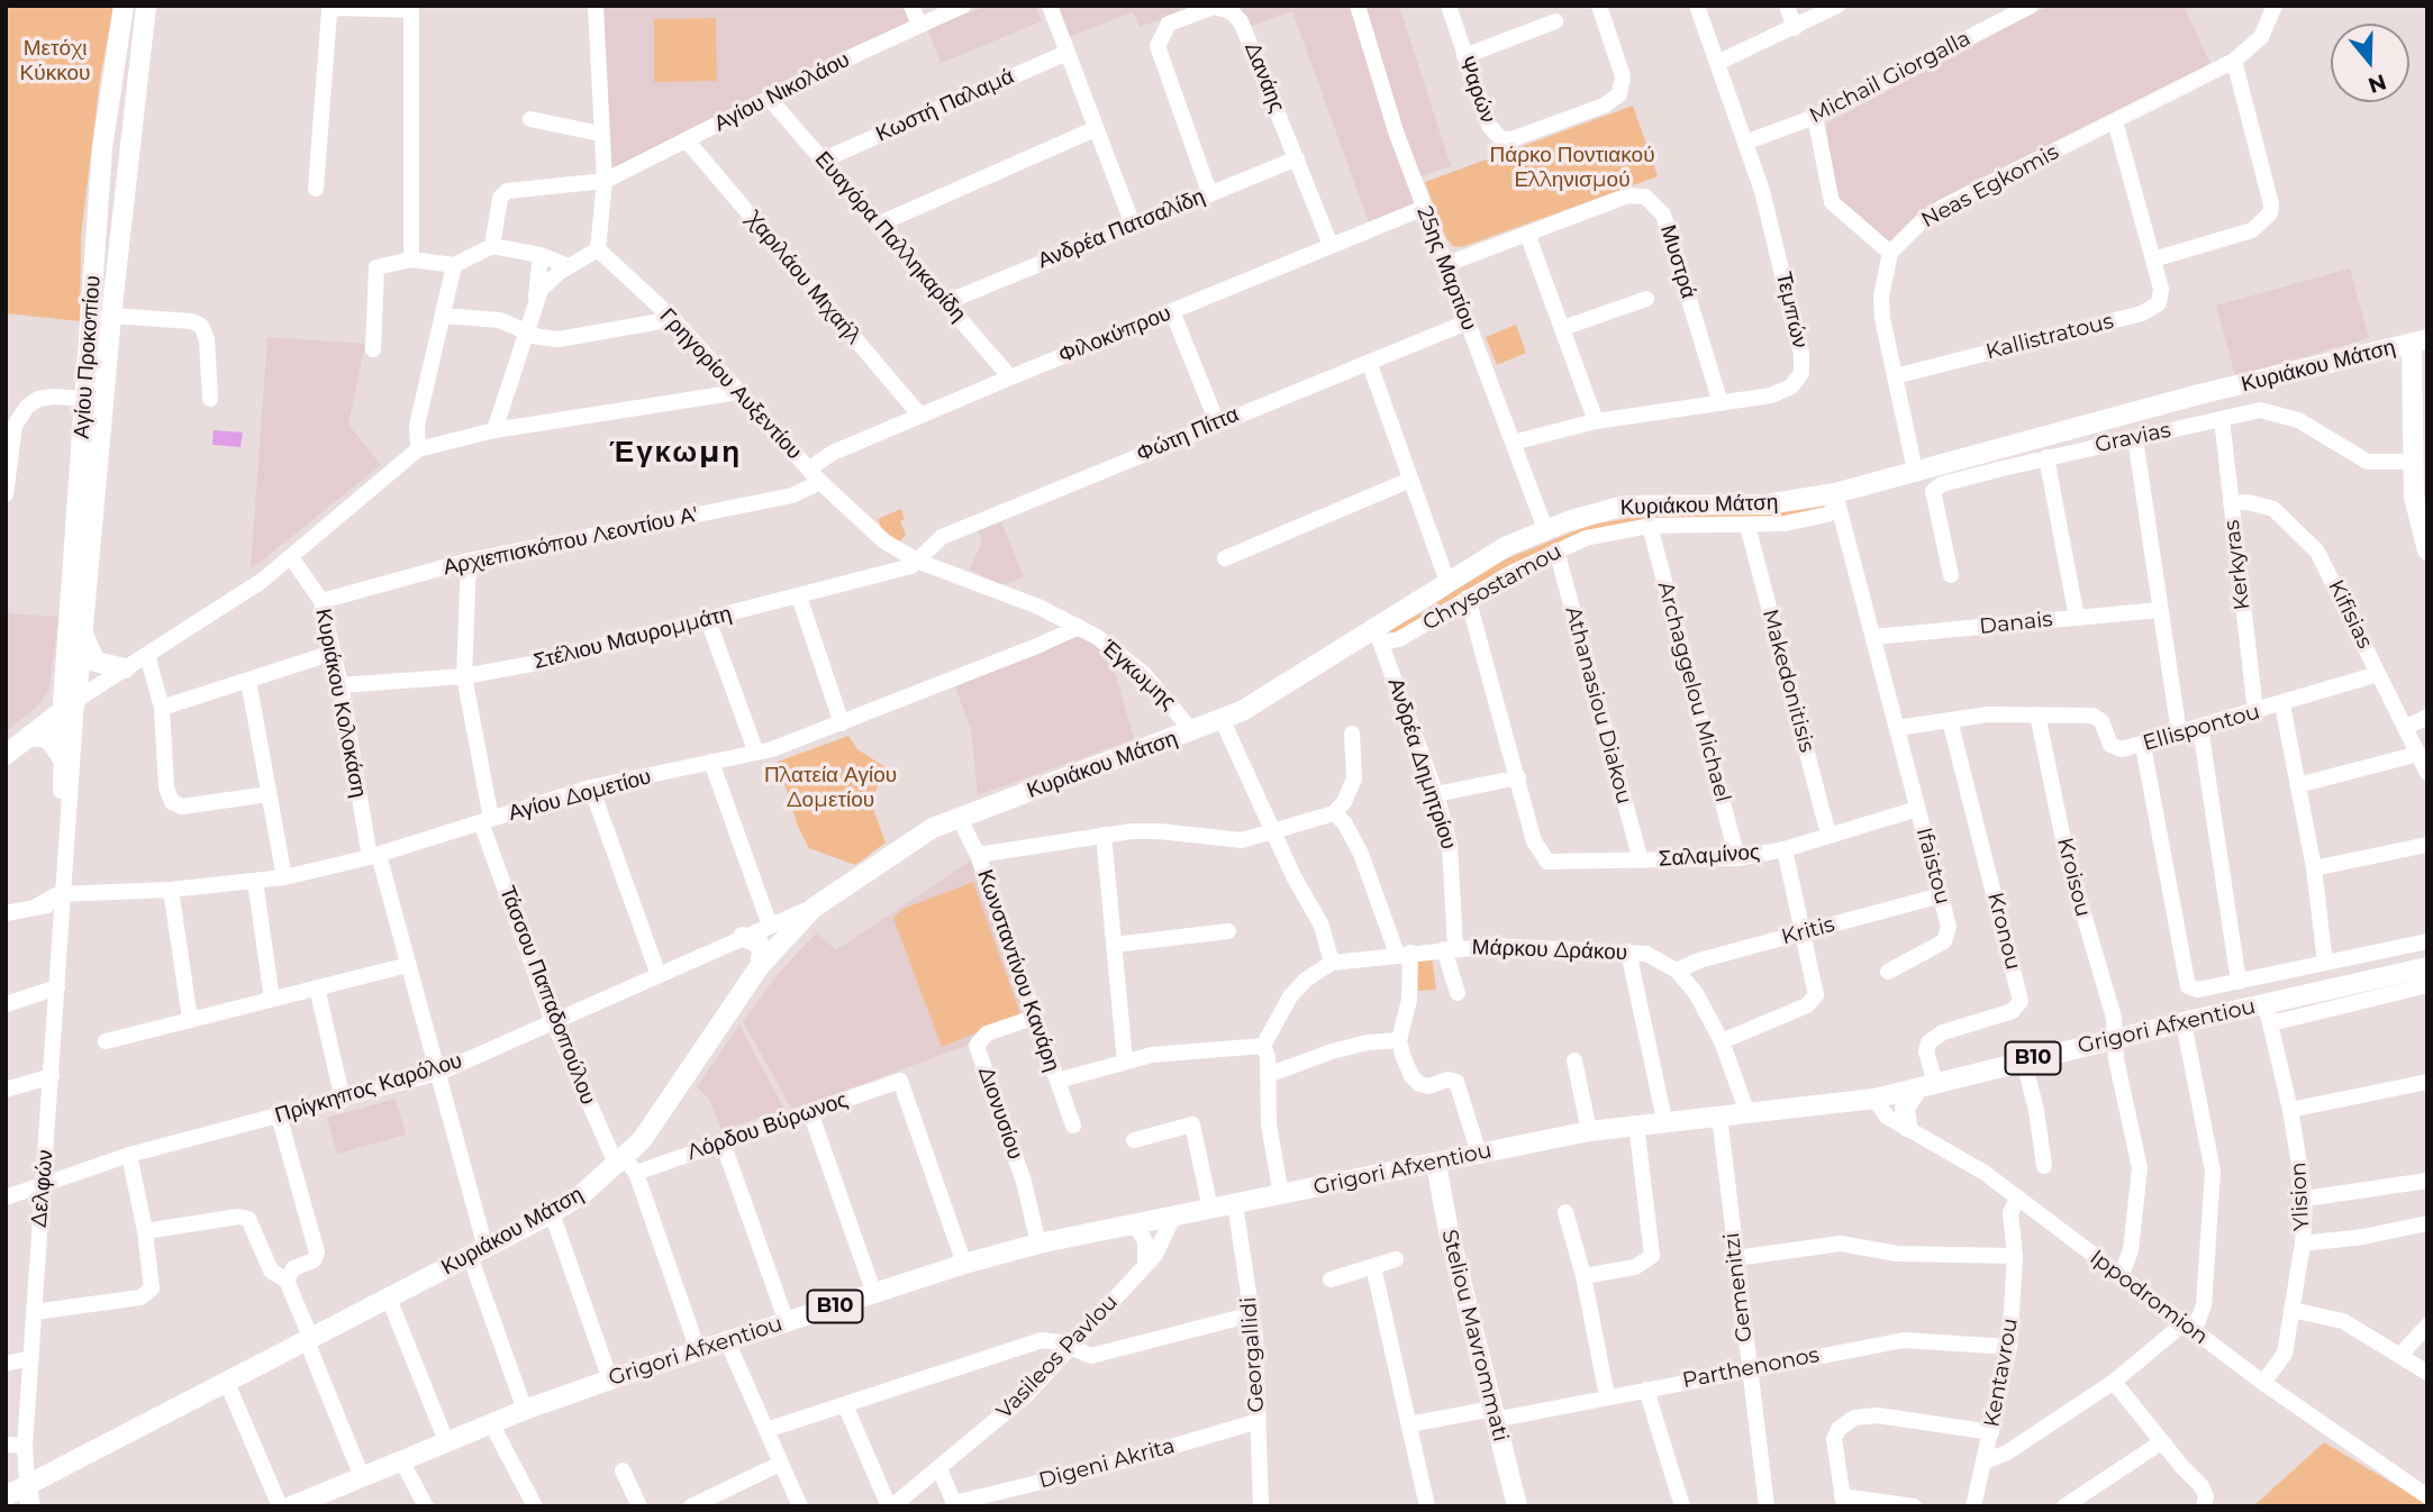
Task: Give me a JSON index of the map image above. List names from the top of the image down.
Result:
{
  "streets": {
    "main road": [
      "Αγίου Προκοπίου",
      "Κυριάκου Μάτση",
      "Grigori Afxentiou",
      "B10",
      "Steliou Mavrommati"
    ],
    "street": [
      "Δανάης",
      "Michail Giorgalla",
      "Ψαρών",
      "Αγίου Νικολάου",
      "Κωστή Παλαμά",
      "Neas Egkomis",
      "Ανδρέα Πατσαλίδη",
      "Ευαγόρα Παλληκαρίδη",
      "Μυστρά",
      "25ης Μαρτίου",
      "Χαριλάου Μιχαήλ",
      "Τεμπών",
      "Φιλοκύπρου",
      "Kallistratous",
      "Γρηγορίου Αυξεντίου",
      "Φώτη Πίττα",
      "Gravias",
      "Αρχιεπισκόπου Λεοντίου Α'",
      "Kerkyras",
      "Chrysostamou",
      "Kifisias",
      "Danais",
      "Στέλιου Μαυρομμάτη",
      "Έγκωμης",
      "Makedonitisis",
      "Archaggelou Michael",
      "Κυριάκου Κολοκάση",
      "Athanasiou Diakou",
      "Ellispontou",
      "Ανδρέα Δημητρίου",
      "Αγίου Δομετίου",
      "Σαλαμίνος",
      "Ifaistou",
      "Kroisou",
      "Kritis",
      "Kronou",
      "Μάρκου Δράκου",
      "Κωνσταντίνου Κανάρη",
      "Τάσσου Παπαδοπούλου",
      "Πρίγκηπος Καρόλου",
      "Διονυσίου",
      "Λόρδου Βύρωνος",
      "Δελφών",
      "Ylision",
      "Gemenitzi",
      "Ippodromion",
      "Georgallidi",
      "Vasileos Pavlou",
      "Parthenonos",
      "Kentavrou",
      "Digeni Akrita"
    ]
  },
  "crossings": [
    ["Δανάης", "Ανδρέα Πατσαλίδη"],
    ["Δανάης", "Φιλοκύπρου"],
    ["Michail Giorgalla", "Τεμπών"],
    ["Αγίου Νικολάου", "Ευαγόρα Παλληκαρίδη"],
    ["Αγίου Νικολάου", "Χαριλάου Μιχαήλ"],
    ["Κωστή Παλαμά", "Ευαγόρα Παλληκαρίδη"],
    ["Neas Egkomis", "Kallistratous"],
    ["Ανδρέα Πατσαλίδη", "Ευαγόρα Παλληκαρίδη"],
    ["Ευαγόρα Παλληκαρίδη", "Φιλοκύπρου"],
    ["Μυστρά", "25ης Μαρτίου"],
    ["Μυστρά", "Τεμπών"],
    ["25ης Μαρτίου", "Τεμπών"],
    ["25ης Μαρτίου", "Φιλοκύπρου"],
    ["25ης Μαρτίου", "Κυριάκου Μάτση"],
    ["25ης Μαρτίου", "Φώτη Πίττα"],
    ["Χαριλάου Μιχαήλ", "Φιλοκύπρου"],
    ["Φιλοκύπρου", "Γρηγορίου Αυξεντίου"],
    ["Αγίου Προκοπίου", "Δελφών"],
    ["Κυριάκου Μάτση", "Gravias"],
    ["Κυριάκου Μάτση", "Chrysostamou"],
    ["Κυριάκου Μάτση", "Έγκωμης"],
    ["Κυριάκου Μάτση", "Κυριάκου Κολοκάση"],
    ["Κυριάκου Μάτση", "Ανδρέα Δημητρίου"],
    ["Κυριάκου Μάτση", "Ifaistou"],
    ["Κυριάκου Μάτση", "Κωνσταντίνου Κανάρη"],
    ["Κυριάκου Μάτση", "Τάσσου Παπαδοπούλου"],
    ["Κυριάκου Μάτση", "Πρίγκηπος Καρόλου"],
    ["Κυριάκου Μάτση", "Λόρδου Βύρωνος"],
    ["Κυριάκου Μάτση", "Δελφών"],
    ["Γρηγορίου Αυξεντίου", "Φώτη Πίττα"],
    ["Γρηγορίου Αυξεντίου", "Αρχιεπισκόπου Λεοντίου Α'"],
    ["Γρηγορίου Αυξεντίου", "Στέλιου Μαυρομμάτη"],
    ["Γρηγορίου Αυξεντίου", "Έγκωμης"],
    ["Γρηγορίου Αυξεντίου", "Αγίου Δομετίου"],
    ["Φώτη Πίττα", "Στέλιου Μαυρομμάτη"],
    ["Gravias", "Kerkyras"],
    ["Αρχιεπισκόπου Λεοντίου Α'", "Κυριάκου Κολοκάση"],
    ["Αρχιεπισκόπου Λεοντίου Α'", "Τάσσου Παπαδοπούλου"],
    ["Kerkyras", "Kifisias"],
    ["Kerkyras", "Ellispontou"],
    ["Chrysostamou", "Makedonitisis"],
    ["Chrysostamou", "Archaggelou Michael"],
    ["Chrysostamou", "Athanasiou Diakou"],
    ["Chrysostamou", "Ανδρέα Δημητρίου"],
    ["Chrysostamou", "Ifaistou"],
    ["Kifisias", "Ellispontou"],
    ["Danais", "Ifaistou"],
    ["Στέλιου Μαυρομμάτη", "Κυριάκου Κολοκάση"],
    ["Στέλιου Μαυρομμάτη", "Τάσσου Παπαδοπούλου"],
    ["Έγκωμης", "Αγίου Δομετίου"],
    ["Makedonitisis", "Σαλαμίνος"],
    ["Archaggelou Michael", "Σαλαμίνος"],
    ["Κυριάκου Κολοκάση", "Αγίου Δομετίου"],
    ["Κυριάκου Κολοκάση", "Grigori Afxentiou"],
    ["Κυριάκου Κολοκάση", "Πρίγκηπος Καρόλου"],
    ["Athanasiou Diakou", "Σαλαμίνος"],
    ["Ellispontou", "Ifaistou"],
    ["Ellispontou", "Kroisou"],
    ["Ellispontou", "Kronou"],
    ["Ανδρέα Δημητρίου", "Μάρκου Δράκου"],
    ["Αγίου Δομετίου", "Τάσσου Παπαδοπούλου"],
    ["Αγίου Δομετίου", "Δελφών"],
    ["Σαλαμίνος", "Ifaistou"],
    ["Ifaistou", "Kritis"],
    ["Kroisou", "Grigori Afxentiou"],
    ["Kroisou", "Ippodromion"],
    ["Kritis", "Μάρκου Δράκου"],
    ["Kronou", "Grigori Afxentiou"],
    ["Μάρκου Δράκου", "Grigori Afxentiou"],
    ["Κωνσταντίνου Κανάρη", "Διονυσίου"],
    ["Τάσσου Παπαδοπούλου", "Grigori Afxentiou"],
    ["Τάσσου Παπαδοπούλου", "Πρίγκηπος Καρόλου"],
    ["Τάσσου Παπαδοπούλου", "Λόρδου Βύρωνος"],
    ["Grigori Afxentiou", "B10"],
    ["Grigori Afxentiou", "Διονυσίου"],
    ["Grigori Afxentiou", "Λόρδου Βύρωνος"],
    ["Grigori Afxentiou", "Ylision"],
    ["Grigori Afxentiou", "Gemenitzi"],
    ["Grigori Afxentiou", "Ippodromion"],
    ["Grigori Afxentiou", "Steliou Mavrommati"],
    ["Grigori Afxentiou", "Georgallidi"],
    ["Grigori Afxentiou", "Vasileos Pavlou"],
    ["Πρίγκηπος Καρόλου", "Δελφών"],
    ["Ylision", "Ippodromion"],
    ["Gemenitzi", "Parthenonos"],
    ["Ippodromion", "Kentavrou"],
    ["Steliou Mavrommati", "Parthenonos"],
    ["Georgallidi", "Digeni Akrita"],
    ["Parthenonos", "Kentavrou"]
  ],
  "districts": ["Έγκωμη"],
  "parks": ["Μετόχι Κύκκου", "Πάρκο Ποντιακού Ελληνισμού", "Πλατεία Αγίου Δομετίου"],
  "north": "bottom"
}
